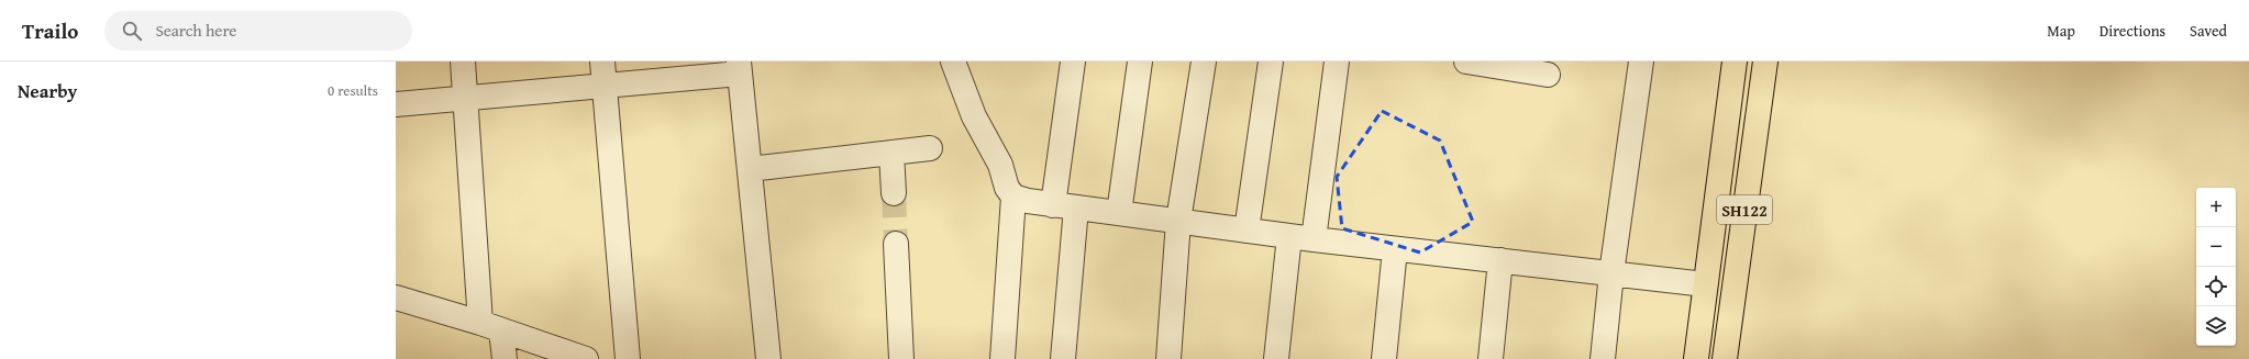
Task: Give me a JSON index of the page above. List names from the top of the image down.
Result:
{
  "streets": {
    "main road": ["SH122"]
  },
  "page": {
    "header": "Trailo",
    "search": "Search here",
    "nav": ["Map", "Directions", "Saved"],
    "heading": ["Nearby", "0 results"],
    "map_buttons": ["+", "−"]
  }
}
